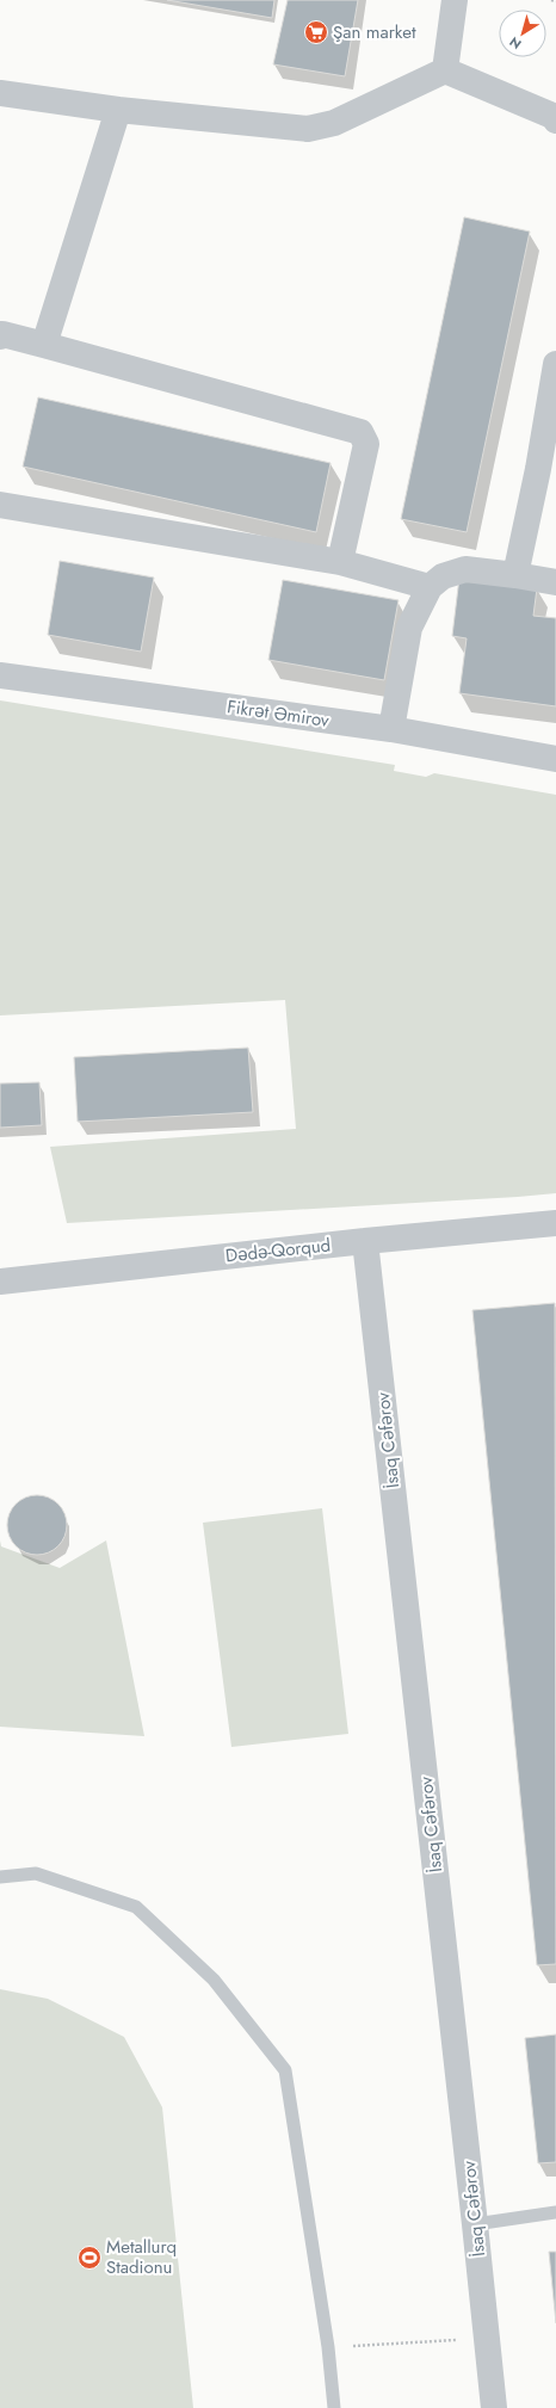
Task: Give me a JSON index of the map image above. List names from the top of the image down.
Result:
{
  "streets": {
    "street": ["Fikrət Əmirov", "Dədə-Qorqud", "İsaq Cəfərov"]
  },
  "crossings": [
    ["Dədə-Qorqud", "İsaq Cəfərov"]
  ],
  "places": {
    "supermarket": ["Şan market"],
    "sports": ["Metallurq Stadionu"]
  },
  "north": "bottom left"
}
